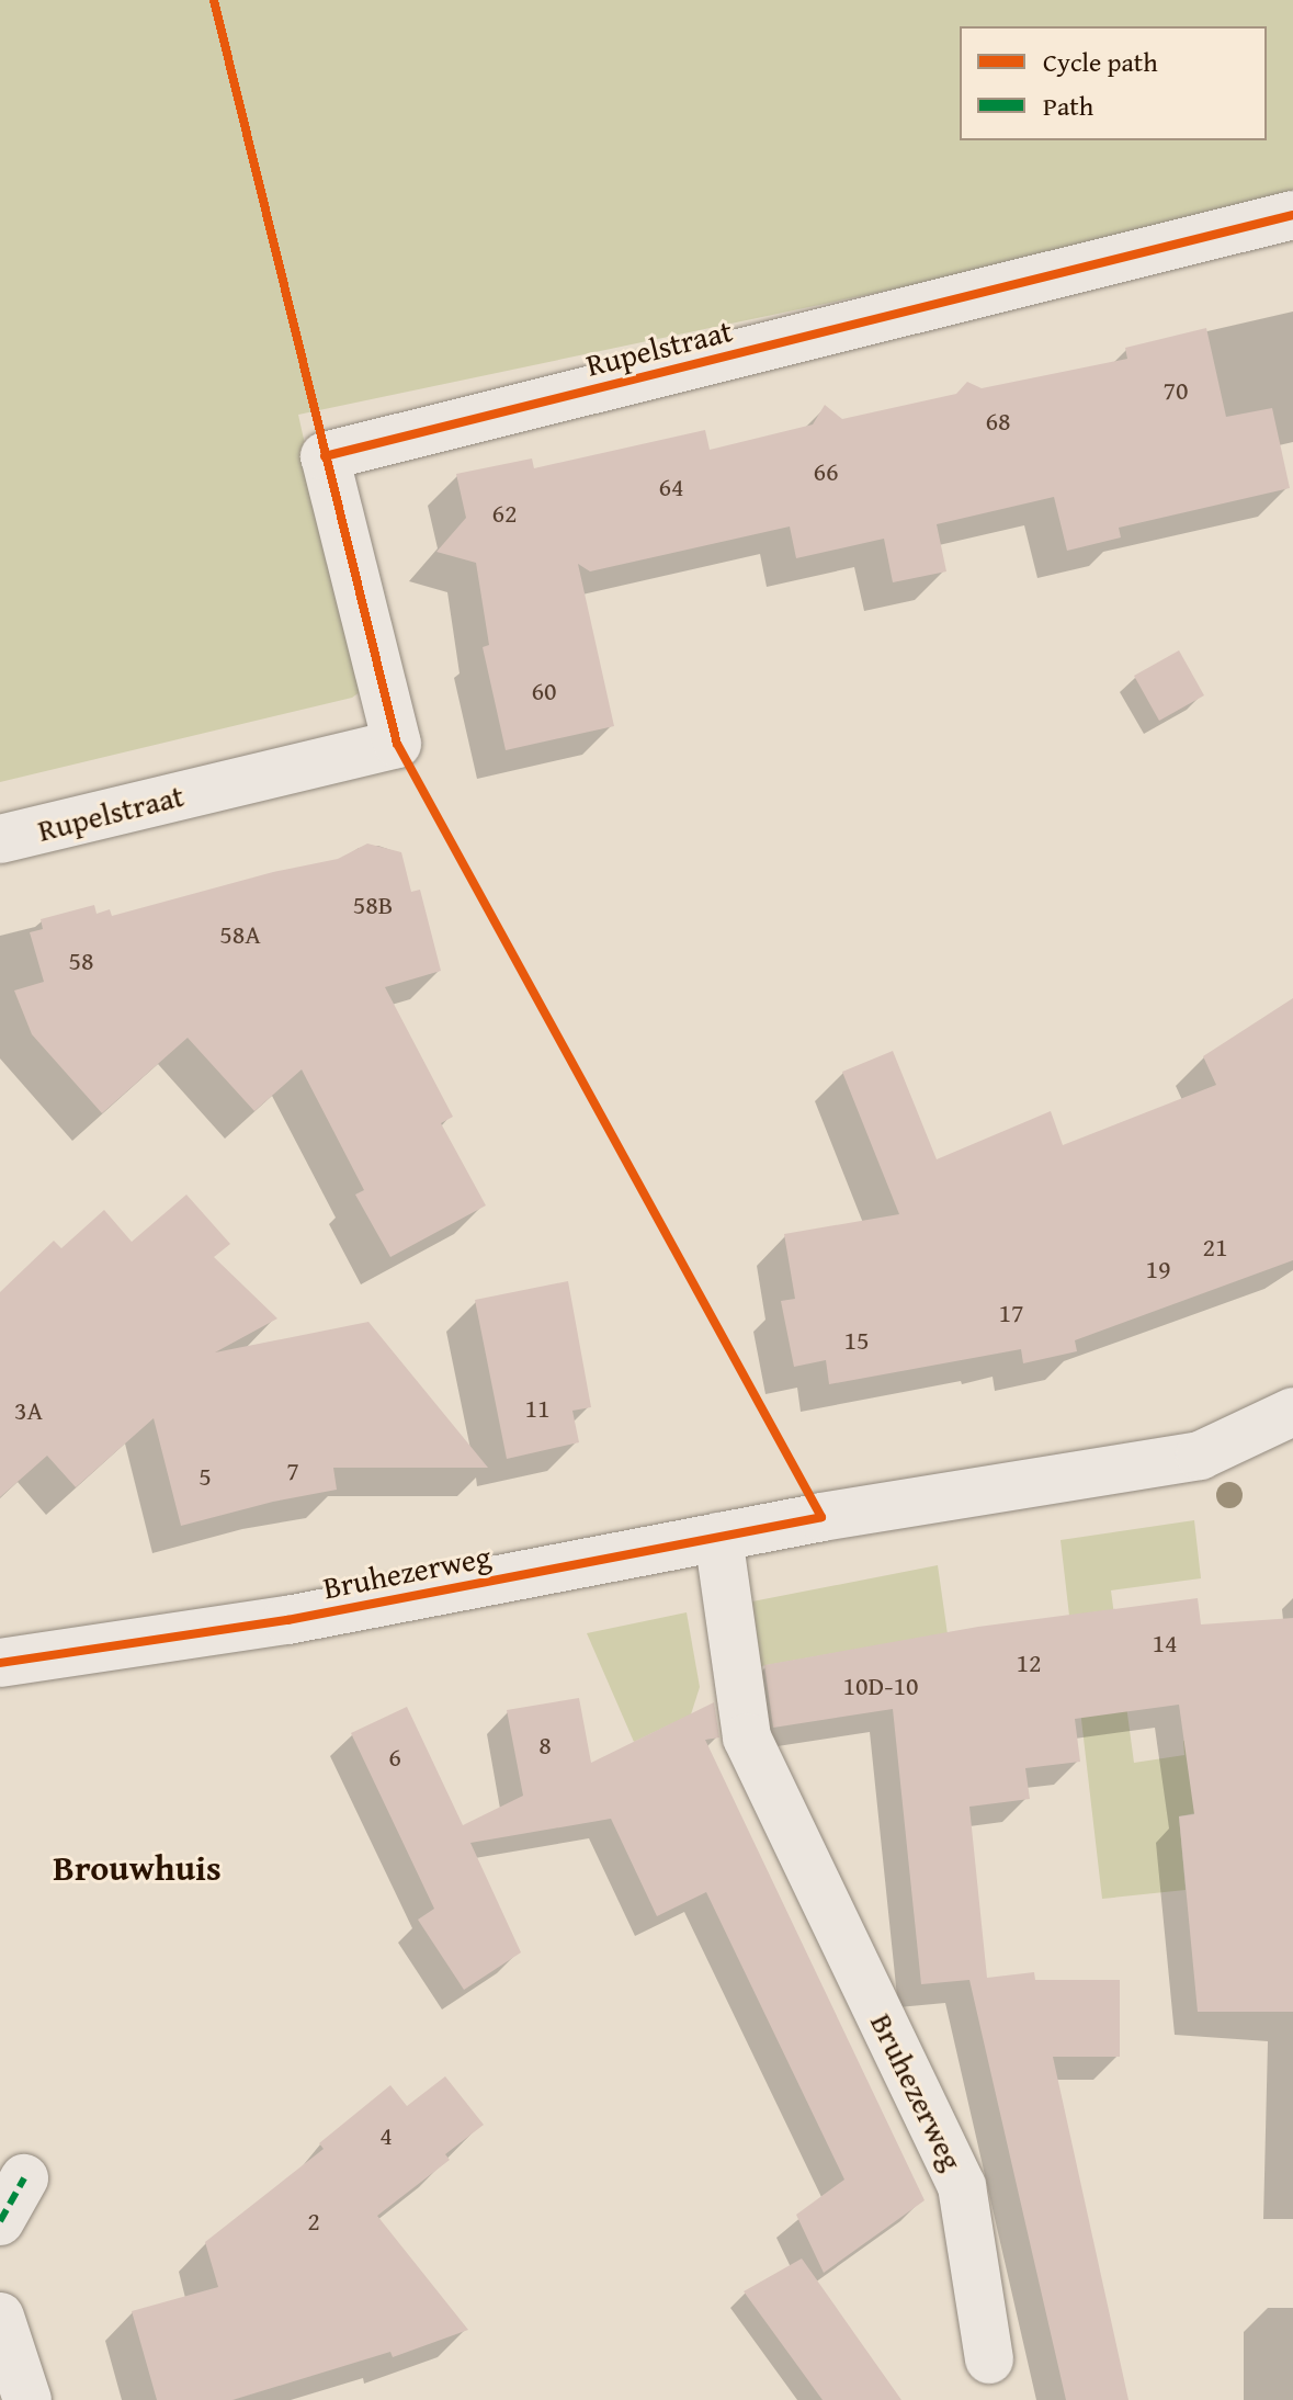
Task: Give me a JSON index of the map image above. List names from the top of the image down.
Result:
{
  "streets": {
    "street": ["Rupelstraat", "Bruhezerweg"]
  },
  "districts": ["Brouwhuis"],
  "house_numbers": [
    "70",
    "68",
    "66",
    "64",
    "62",
    "60",
    "58B",
    "58A",
    "58",
    "21",
    "19",
    "17",
    "15",
    "11",
    "3A",
    "7",
    "5",
    "14",
    "12",
    "10D-10",
    "8",
    "6",
    "4",
    "2"
  ],
  "legend": ["Cycle path", "Path"]
}
